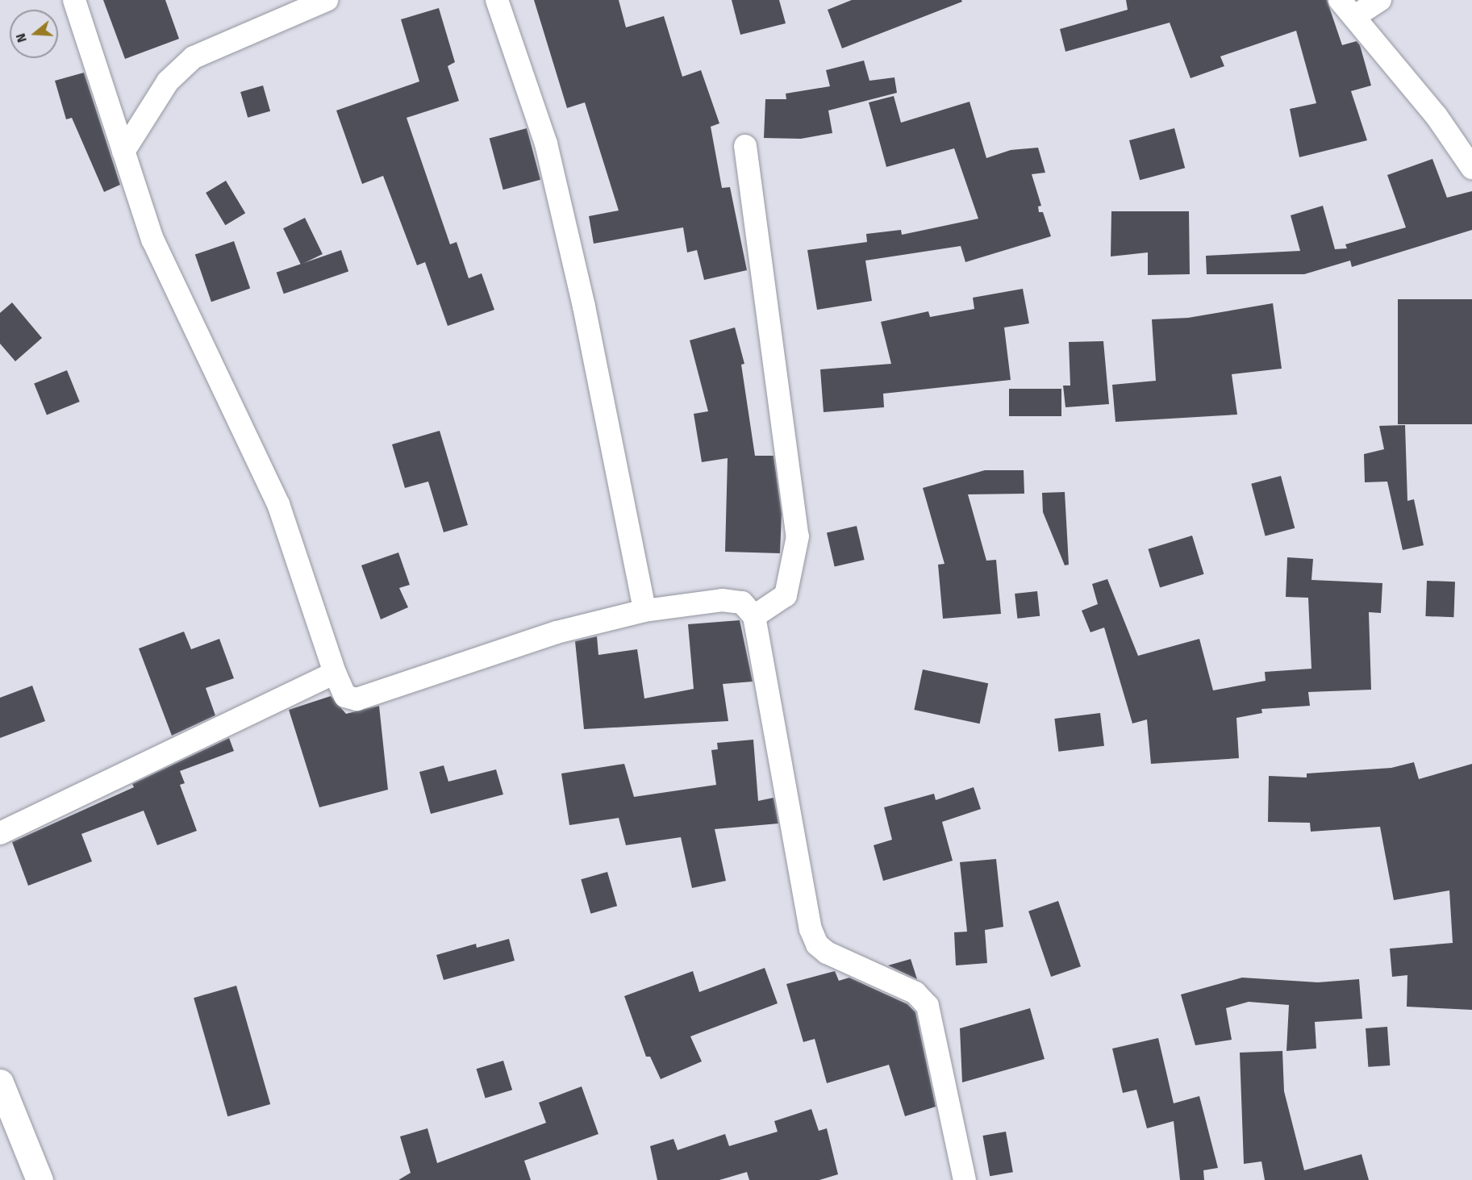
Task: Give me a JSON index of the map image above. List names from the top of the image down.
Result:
{
  "north": "left"
}
